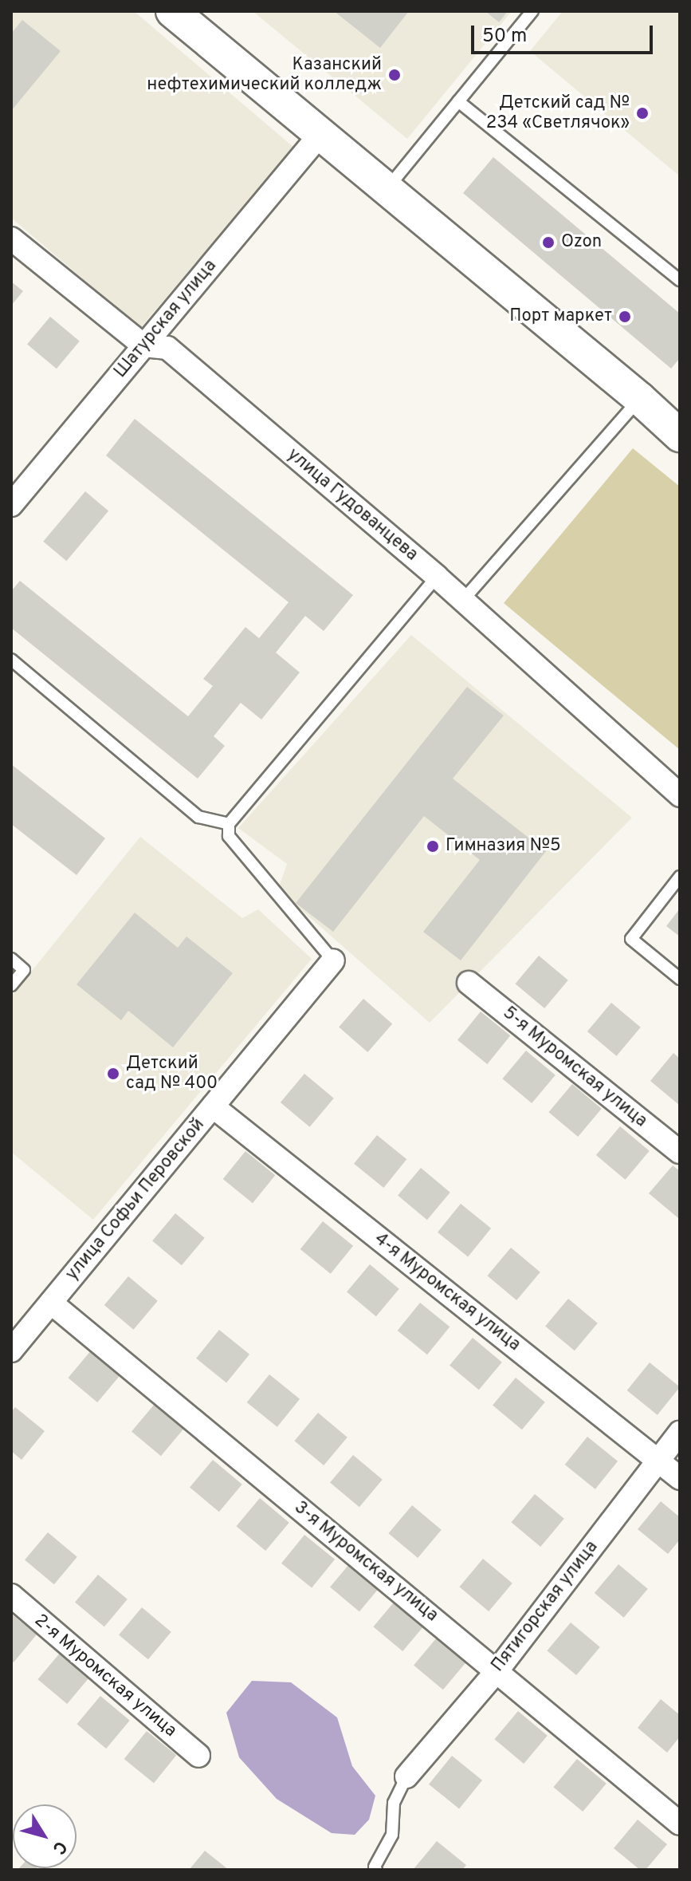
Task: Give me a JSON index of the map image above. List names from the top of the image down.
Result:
{
  "streets": {
    "street": [
      "Шатурская улица",
      "улица Гудованцева",
      "5-я Муромская улица",
      "улица Софьи Перовской",
      "4-я Муромская улица",
      "3-я Муромская улица",
      "Пятигорская улица",
      "2-я Муромская улица"
    ]
  },
  "crossings": [
    ["Шатурская улица", "улица Гудованцева"],
    ["улица Софьи Перовской", "4-я Муромская улица"],
    ["улица Софьи Перовской", "3-я Муромская улица"],
    ["4-я Муромская улица", "Пятигорская улица"],
    ["3-я Муромская улица", "Пятигорская улица"]
  ],
  "places": [
    "Казанский нефтехимический колледж",
    "Детский сад № 234 «Светлячок»",
    "Ozon",
    "Порт маркет",
    "Гимназия №5",
    "Детский сад № 400"
  ],
  "scale_bar": "50 m",
  "north": "bottom right"
}
